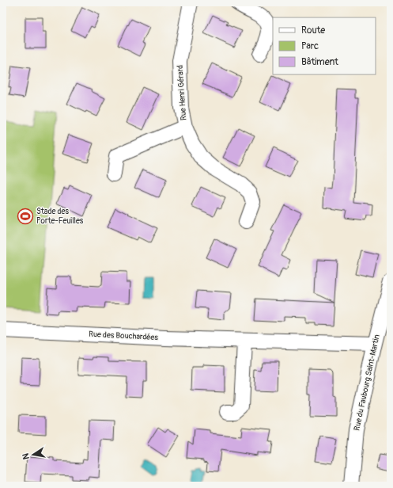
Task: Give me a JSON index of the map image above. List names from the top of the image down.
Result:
{
  "streets": {
    "street": ["Rue Henri Gérard", "Rue des Bouchardées", "Rue du Faubourg Saint-Martin"]
  },
  "crossings": [
    ["Rue des Bouchardées", "Rue du Faubourg Saint-Martin"]
  ],
  "places": {
    "sports": ["Stade des Porte-Feuilles"]
  },
  "legend": ["Route", "Parc", "Bâtiment"],
  "north": "left"
}
